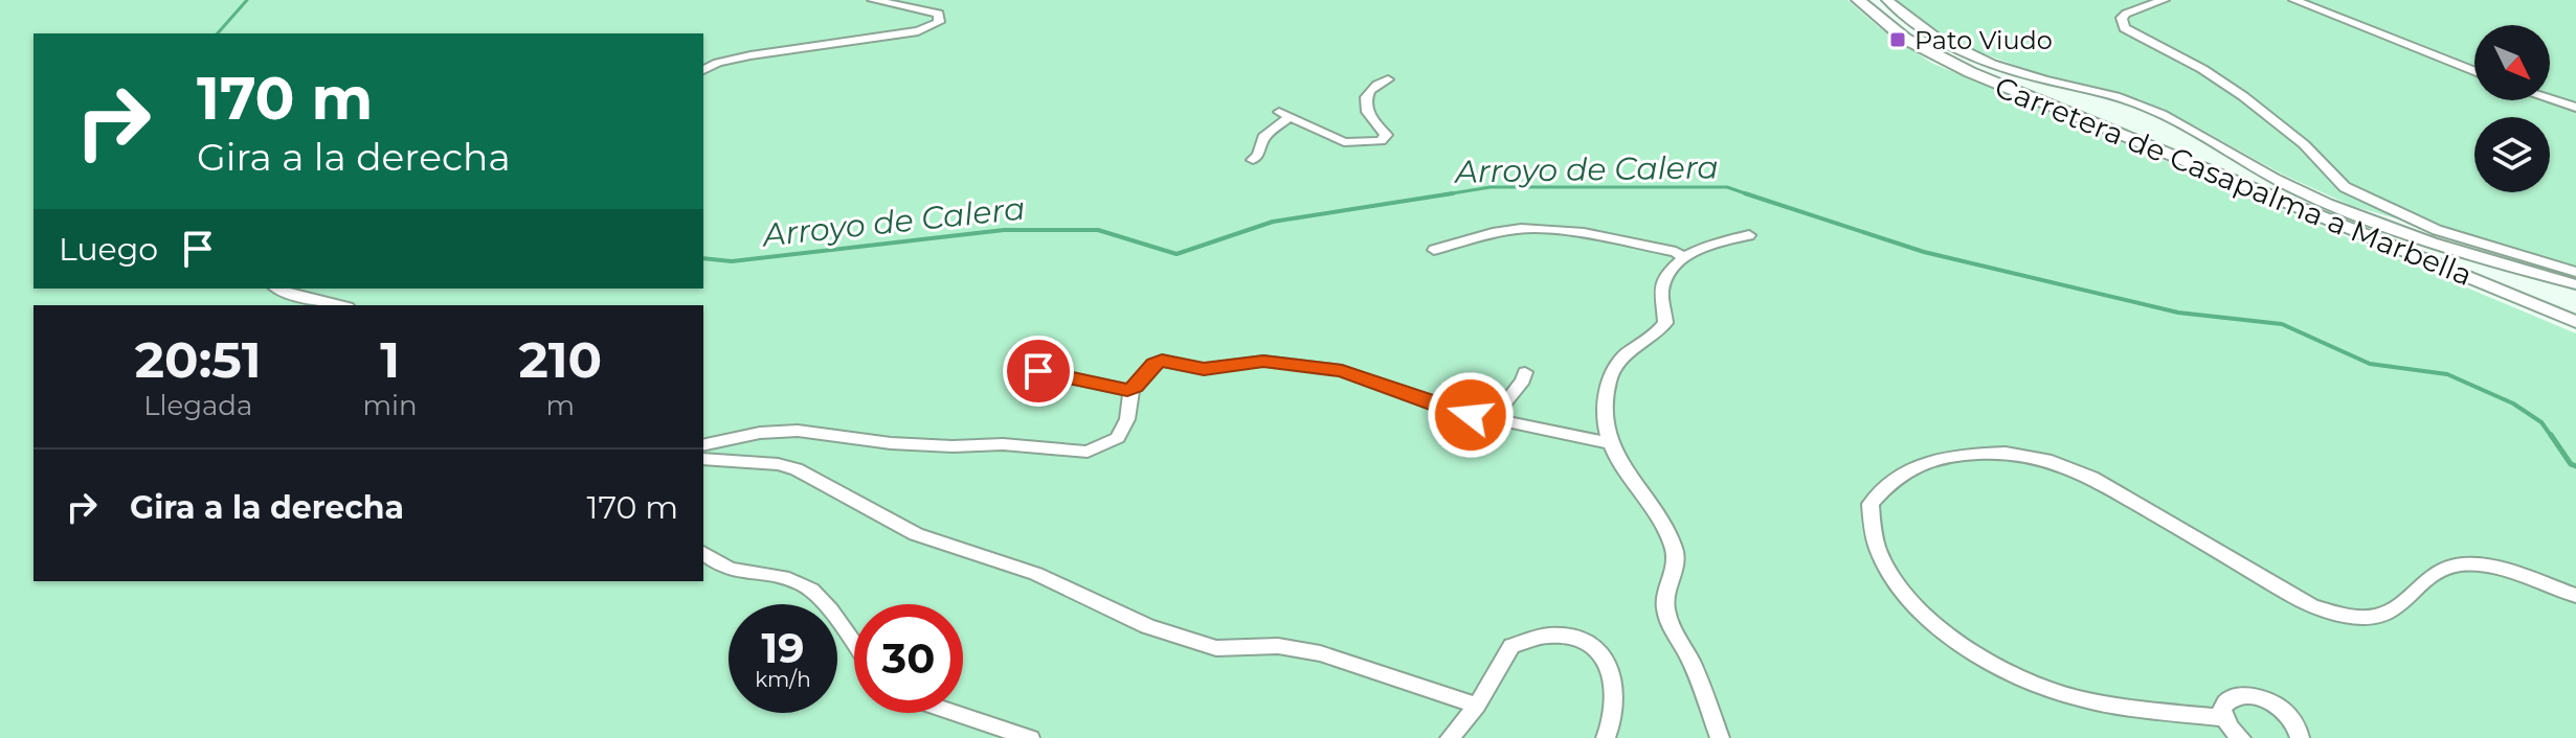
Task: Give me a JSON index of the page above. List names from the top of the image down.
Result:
{
  "streets": {
    "main road": ["Carretera de Casapalma a Marbella"]
  },
  "water": ["Arroyo de Calera"],
  "places": {
    "transit": ["Pato Viudo"]
  },
  "north": "bottom right",
  "page": {
    "turn": ["170 m", "Gira a la derecha"],
    "then": "Luego",
    "eta": [
      "20:51",
      "Llegada",
      "1",
      "min",
      "210",
      "m"
    ],
    "list": [
      {
        "name": "Gira a la derecha",
        "value": "170 m"
      }
    ],
    "speed": "19 km/h",
    "limit": "30"
  }
}
